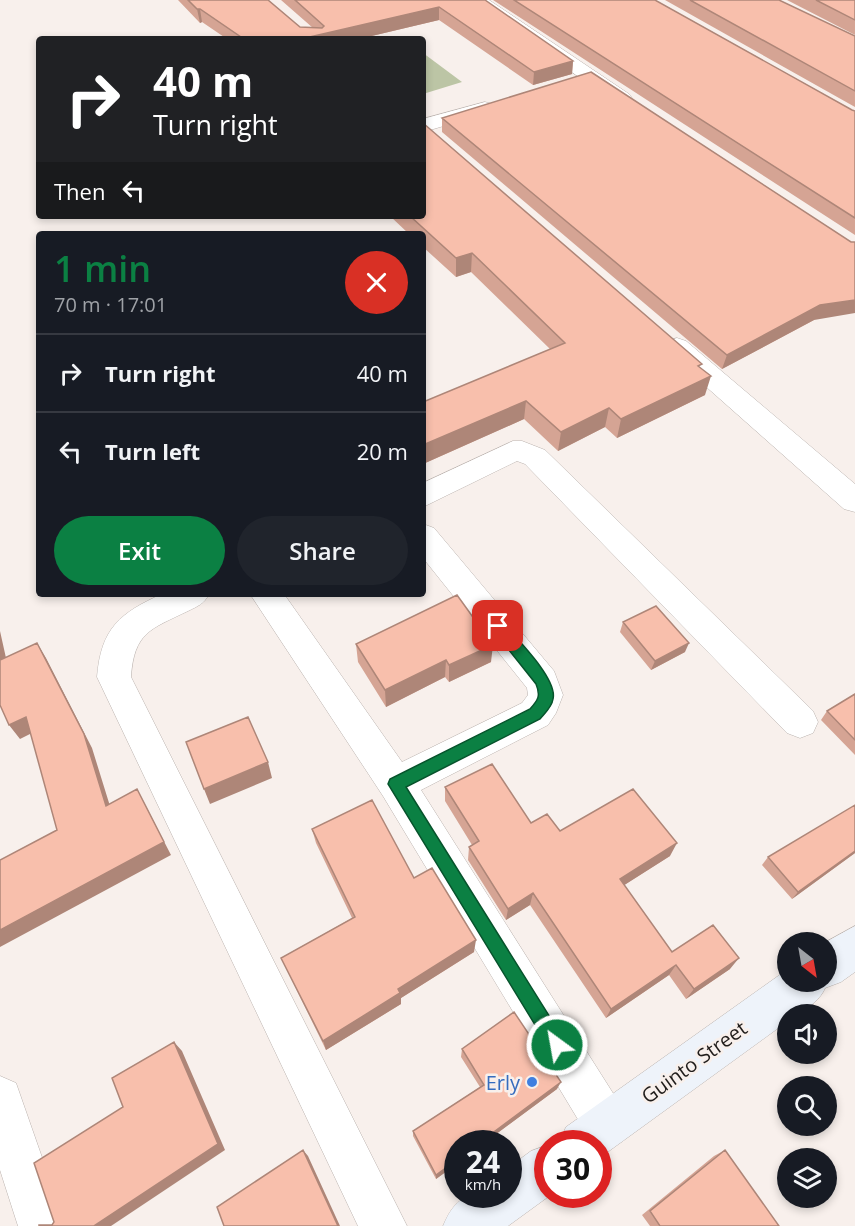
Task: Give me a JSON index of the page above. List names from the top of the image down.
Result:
{
  "streets": {
    "street": ["Guinto Street"]
  },
  "places": ["Erly"],
  "north": "bottom right",
  "page": {
    "turn": ["40 m", "Turn right"],
    "then": "Then",
    "heading": ["1 min", "70 m · 17:01"],
    "list": [
      {
        "name": "Turn right",
        "value": "40 m"
      },
      {
        "name": "Turn left",
        "value": "20 m"
      }
    ],
    "buttons": ["Exit", "Share"],
    "speed": "24 km/h",
    "limit": "30"
  }
}
